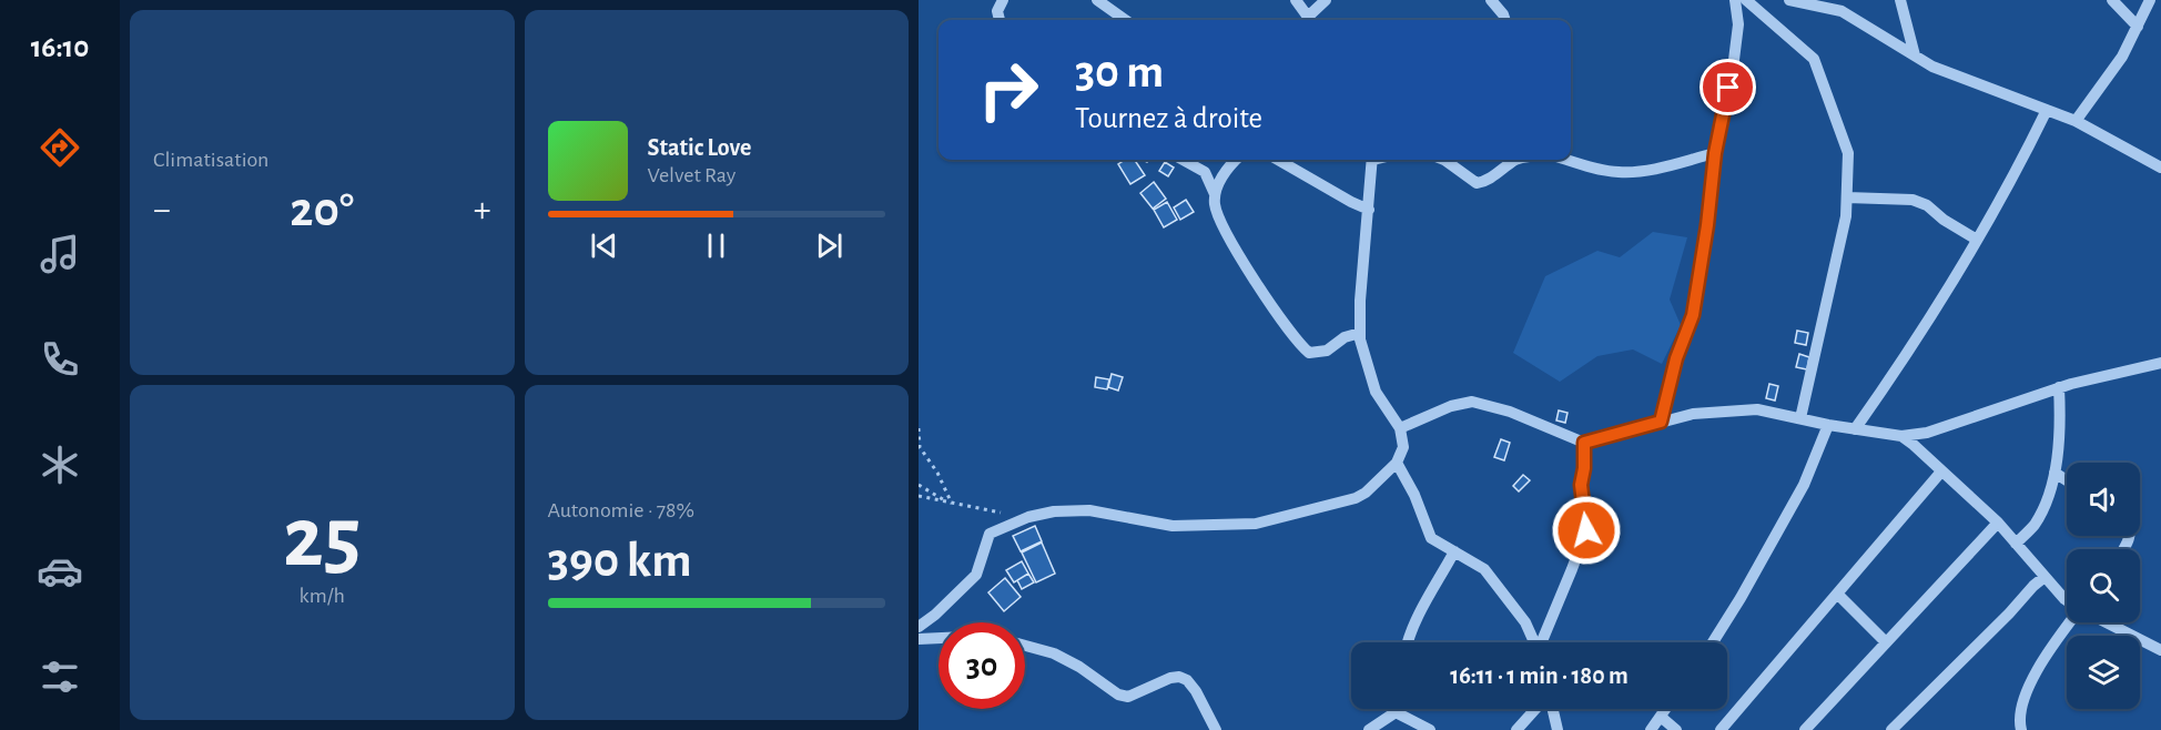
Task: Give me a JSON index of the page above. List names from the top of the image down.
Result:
{
  "page": {
    "tabs": "16:10",
    "tile": [
      "Climatisation",
      ["25", "km/h"],
      ["Autonomie · 78%", "390 km"]
    ],
    "turn": ["30 m", "Tournez à droite"],
    "song": ["Static Love", "Velvet Ray"],
    "heat": ["−", "20°", "+"],
    "limit": "30",
    "trip": "16:11 · 1 min · 180 m"
  }
}
